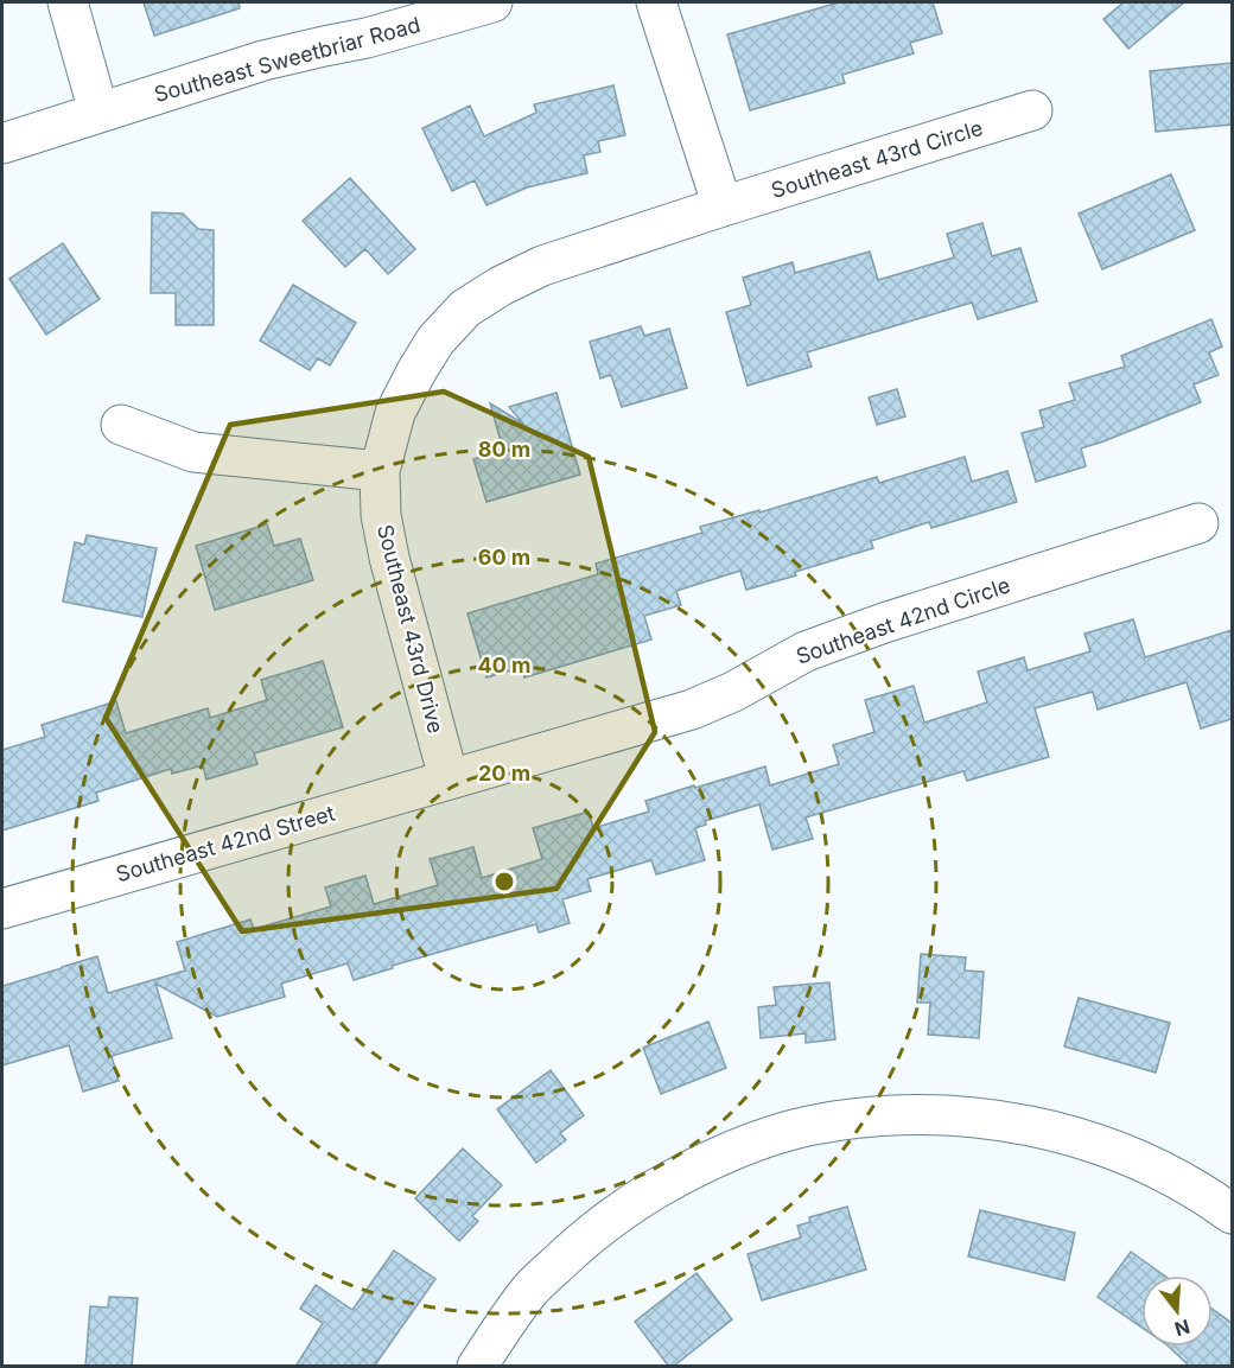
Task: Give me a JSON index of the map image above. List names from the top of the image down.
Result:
{
  "streets": {
    "street": [
      "Southeast Sweetbriar Road",
      "Southeast 43rd Circle",
      "Southeast 42nd Circle",
      "Southeast 43rd Drive",
      "Southeast 42nd Street"
    ]
  },
  "crossings": [
    ["Southeast 43rd Circle", "Southeast 43rd Drive"],
    ["Southeast 42nd Circle", "Southeast 43rd Drive"],
    ["Southeast 42nd Circle", "Southeast 42nd Street"],
    ["Southeast 43rd Drive", "Southeast 42nd Street"]
  ],
  "north": "bottom",
  "rings": [
    "80 m",
    "60 m",
    "40 m",
    "20 m"
  ]
}
